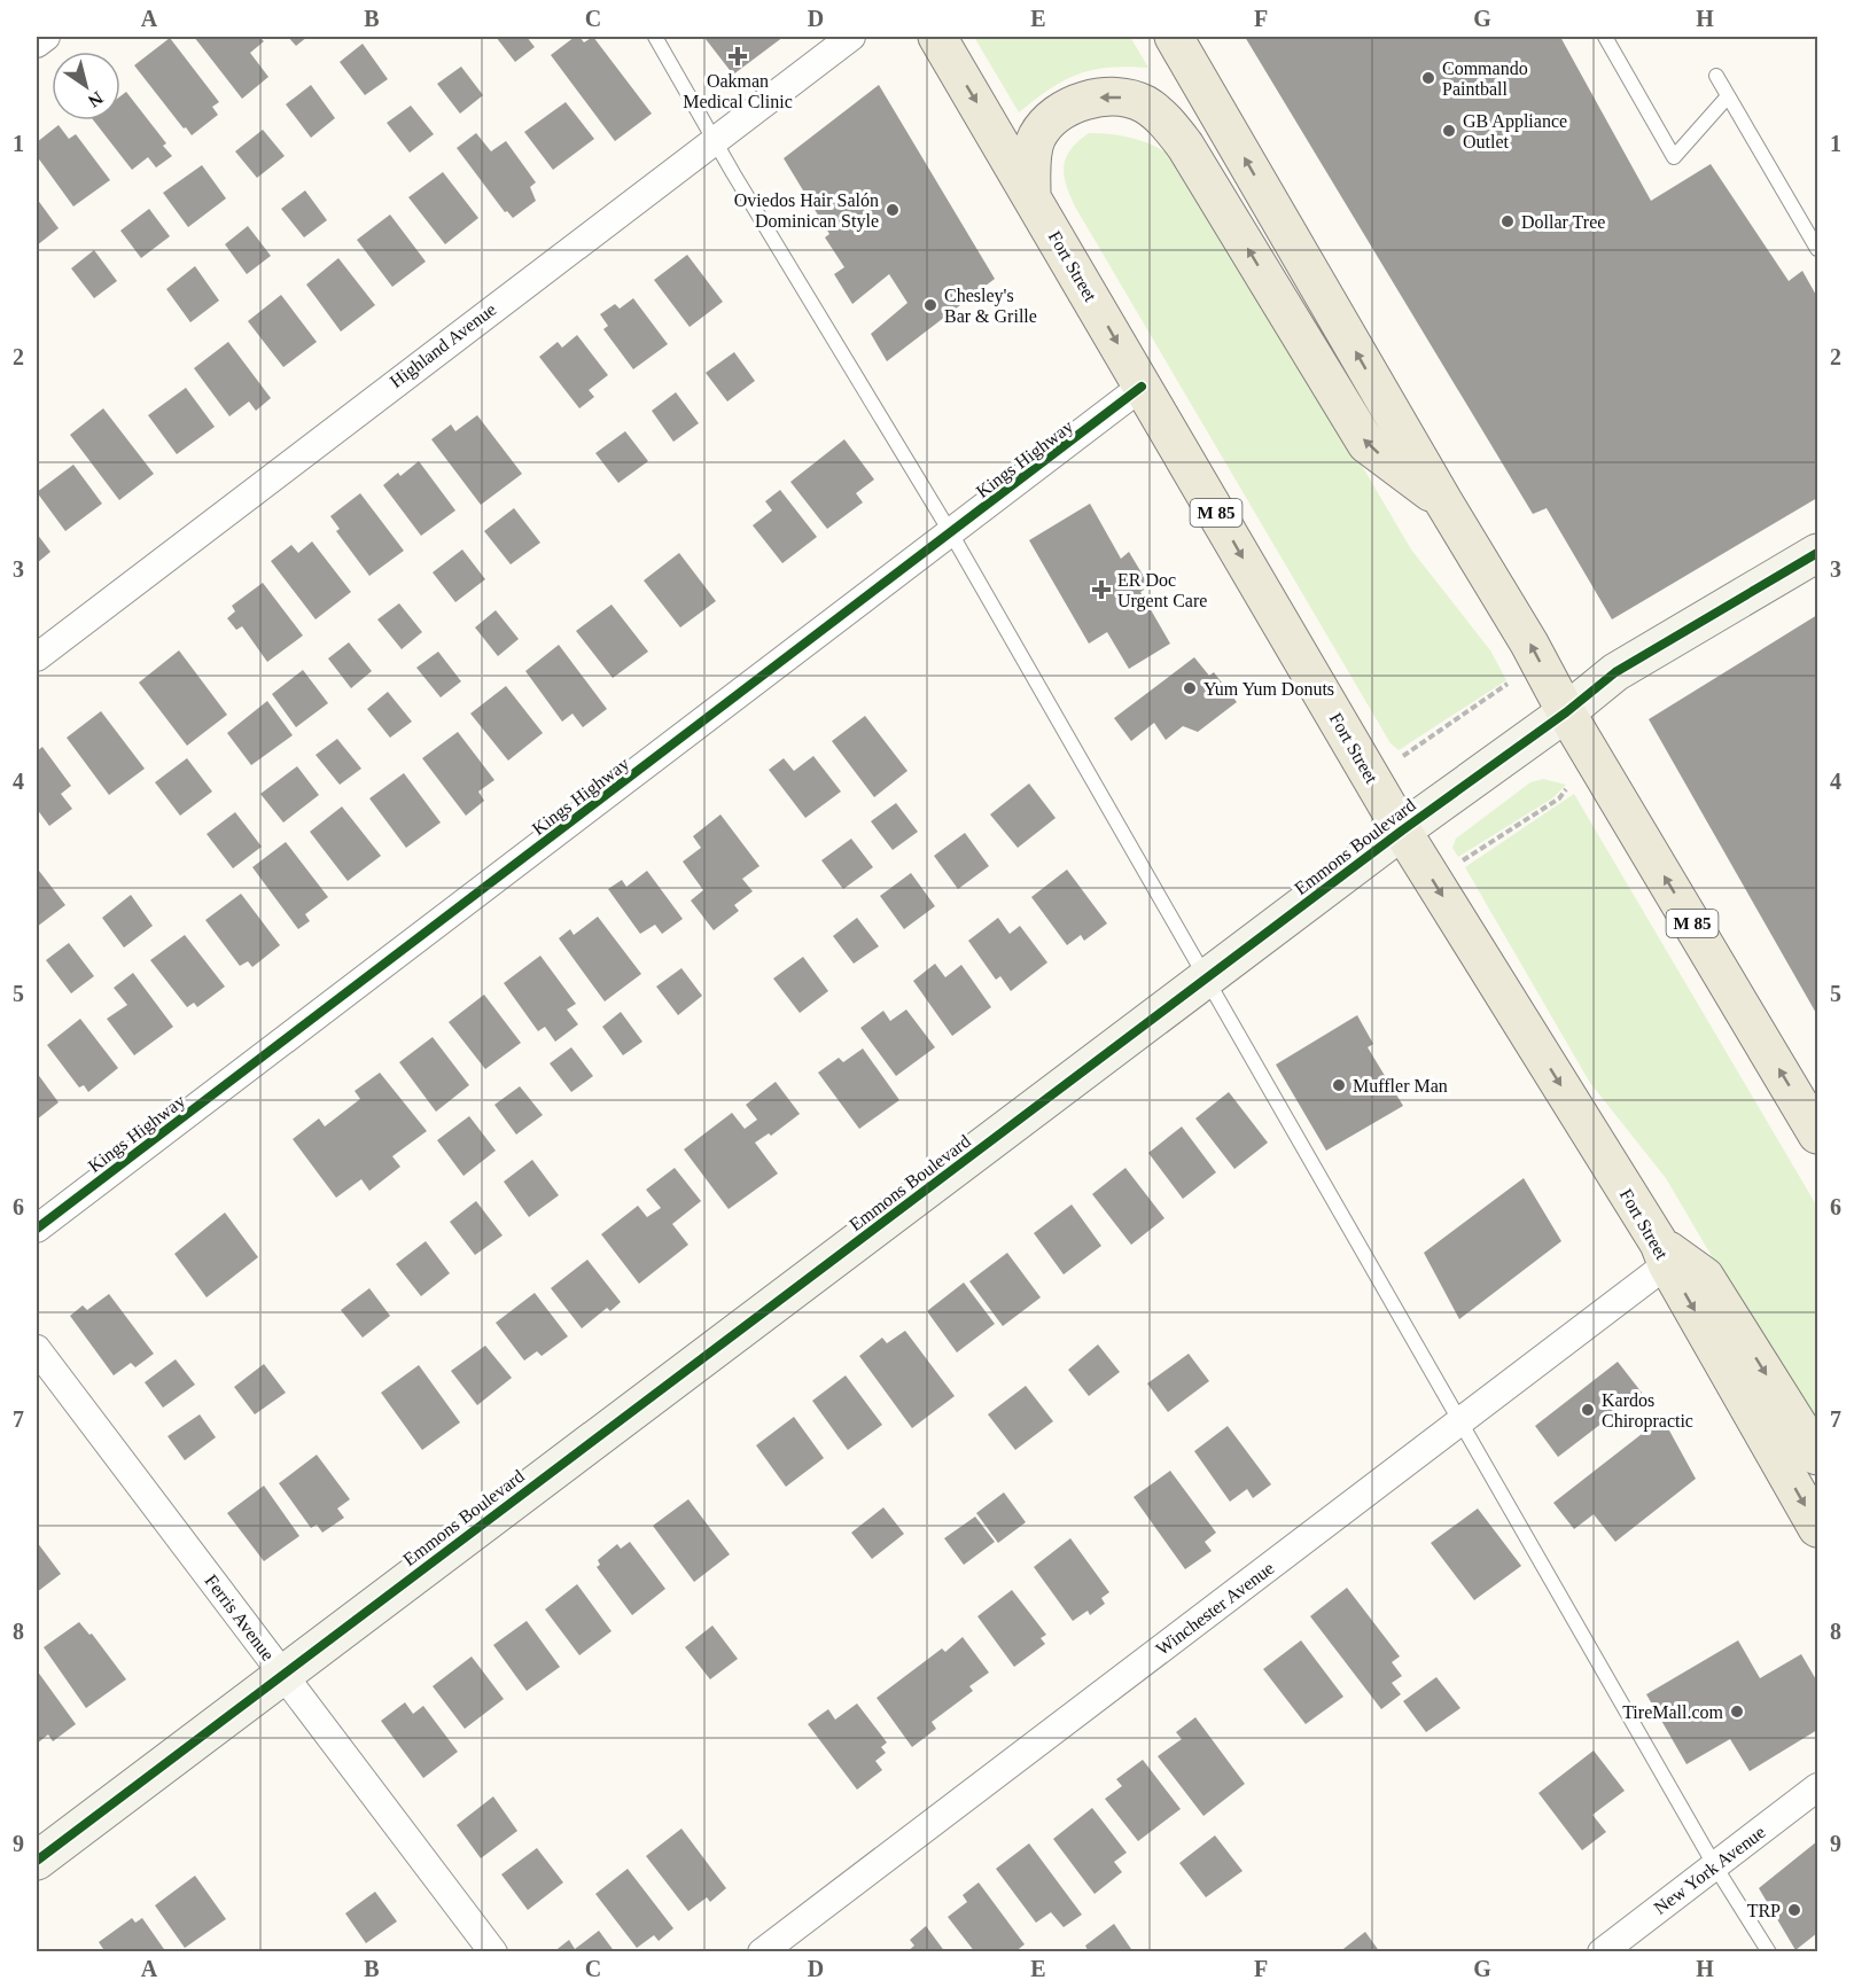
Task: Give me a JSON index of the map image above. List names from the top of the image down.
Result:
{
  "streets": {
    "main road": ["Fort Street", "M 85"],
    "street": [
      "Highland Avenue",
      "Kings Highway",
      "Emmons Boulevard",
      "Winchester Avenue",
      "Ferris Avenue",
      "New York Avenue"
    ]
  },
  "crossings": [
    ["Fort Street", "Kings Highway"],
    ["Fort Street", "Emmons Boulevard"],
    ["Fort Street", "Winchester Avenue"],
    ["M 85", "Emmons Boulevard"],
    ["Emmons Boulevard", "Ferris Avenue"]
  ],
  "places": {
    "health": ["Oakman Medical Clinic", "ER Doc Urgent Care"],
    "other": [
      "Commando Paintball",
      "GB Appliance Outlet",
      "Oviedos Hair Salón Dominican Style",
      "Dollar Tree",
      "Chesley's Bar & Grille",
      "Yum Yum Donuts",
      "Muffler Man",
      "Kardos Chiropractic",
      "TireMall.com",
      "TRP"
    ]
  },
  "north": "bottom right",
  "grid": {
    "columns": [
      "A",
      "B",
      "C",
      "D",
      "E",
      "F",
      "G",
      "H"
    ],
    "rows": [
      "1",
      "2",
      "3",
      "4",
      "5",
      "6",
      "7",
      "8",
      "9"
    ]
  }
}
